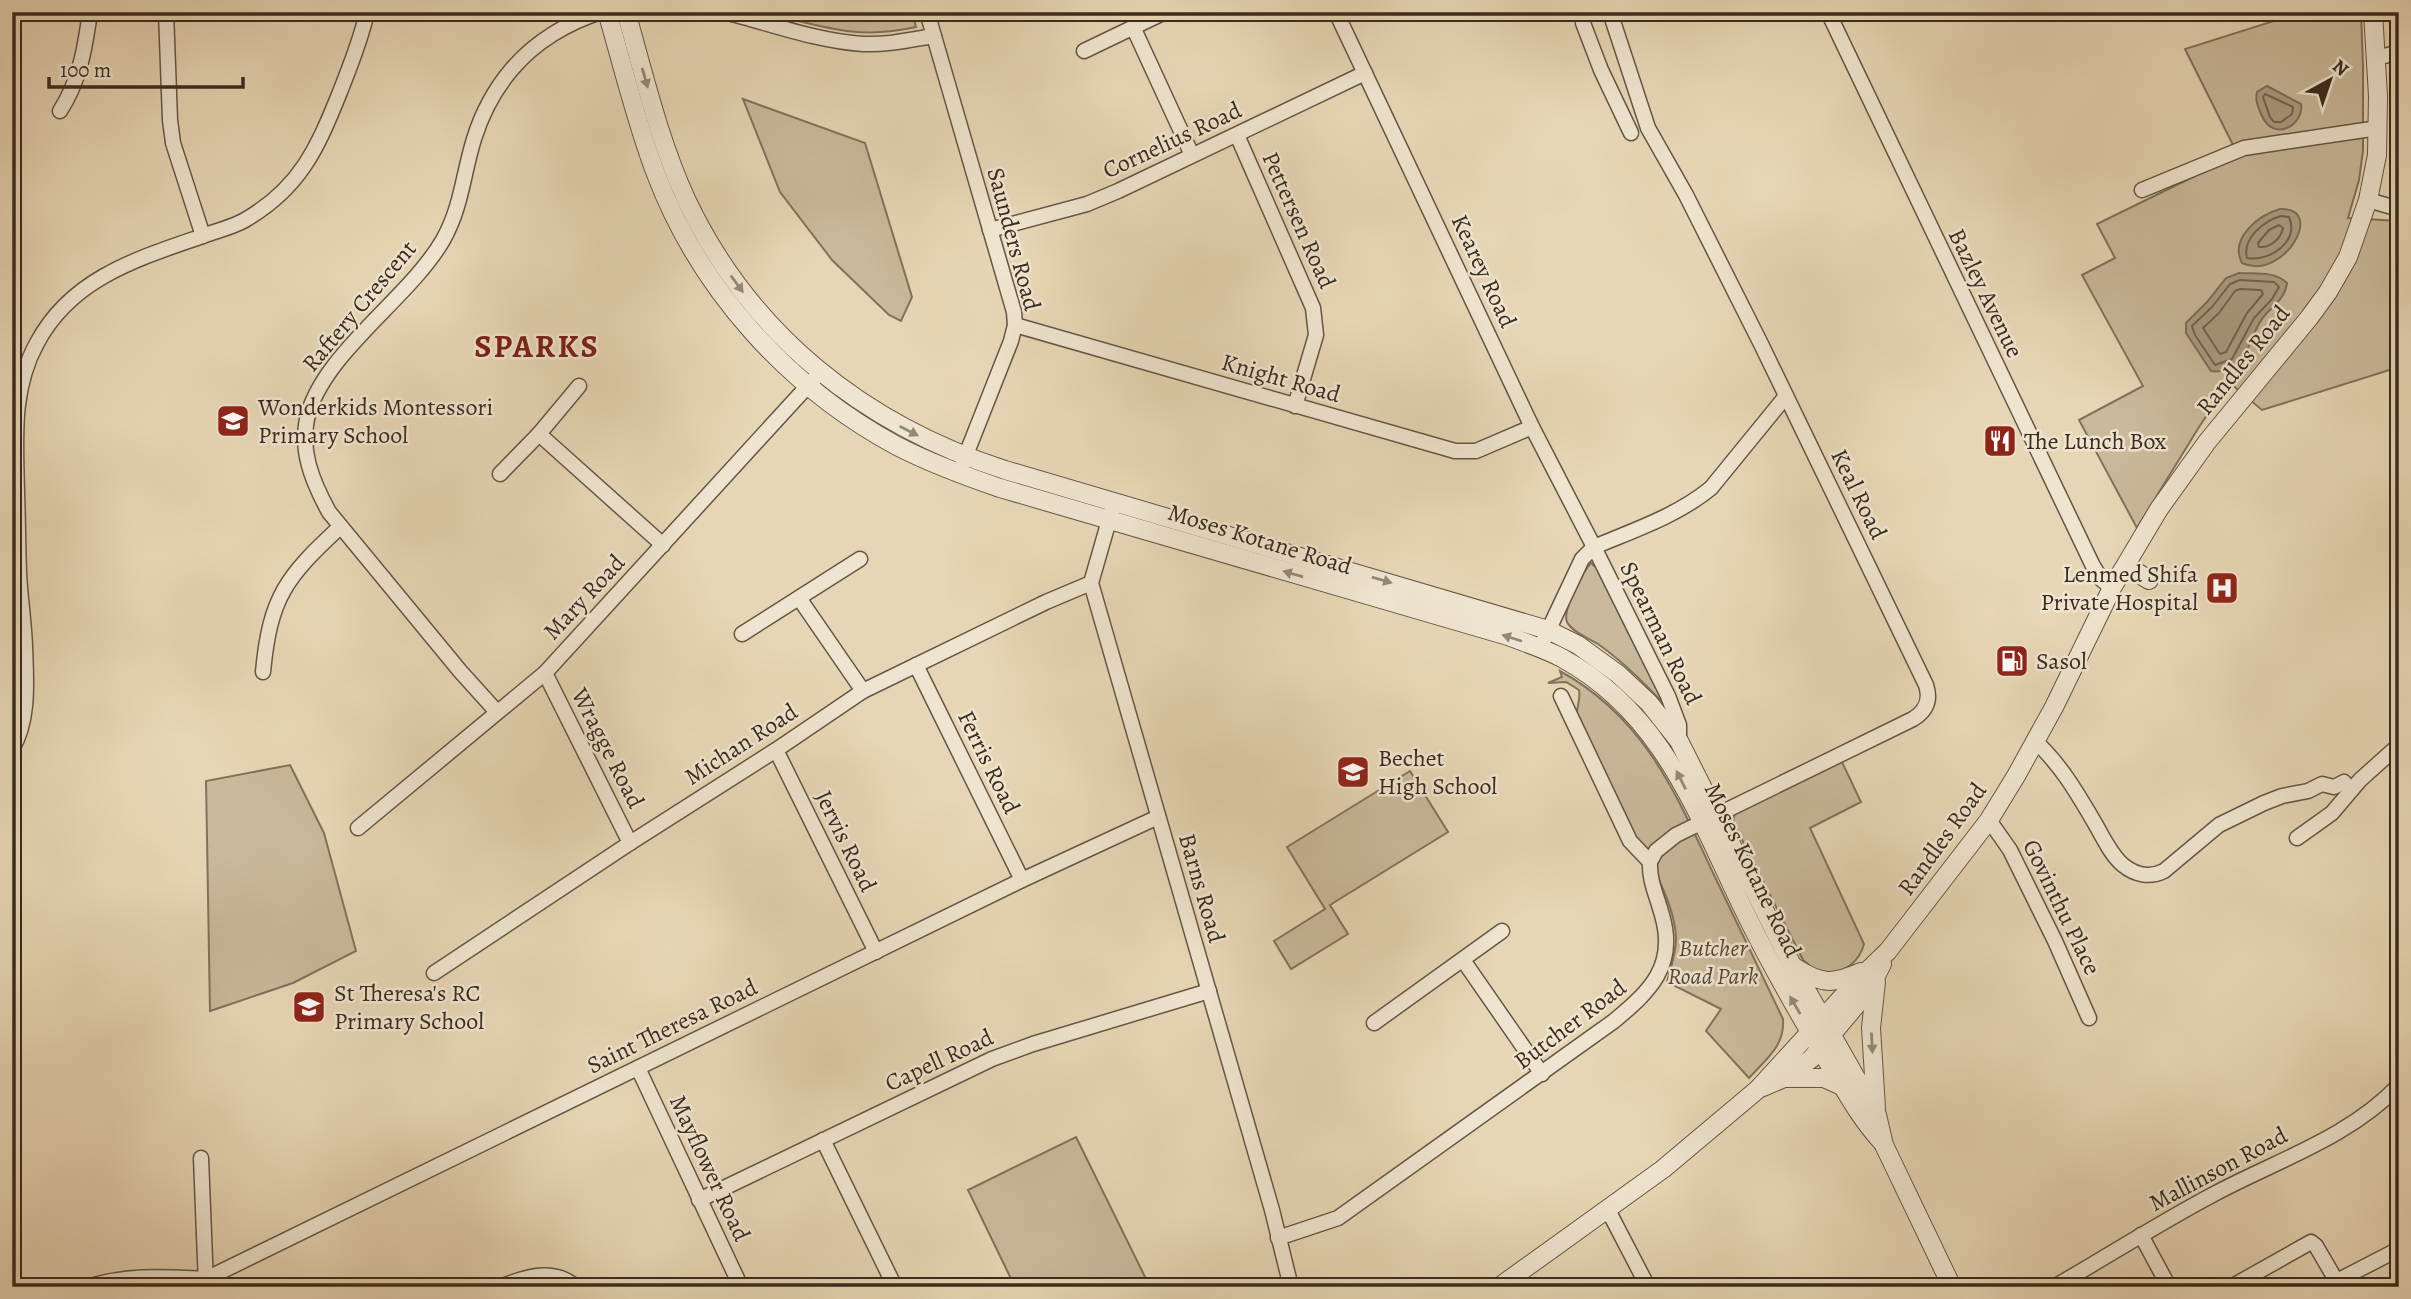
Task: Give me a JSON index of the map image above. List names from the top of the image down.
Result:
{
  "streets": {
    "street": [
      "Cornelius Road",
      "Pettersen Road",
      "Saunders Road",
      "Kearey Road",
      "Bazley Avenue",
      "Raftery Crescent",
      "Randles Road",
      "Knight Road",
      "Keal Road",
      "Moses Kotane Road",
      "Mary Road",
      "Spearman Road",
      "Michan Road",
      "Wragge Road",
      "Ferris Road",
      "Jervis Road",
      "Barns Road",
      "Govinthu Place",
      "Butcher Road",
      "Saint Theresa Road",
      "Capell Road",
      "Mayflower Road",
      "Mallinson Road"
    ]
  },
  "crossings": [
    ["Cornelius Road", "Pettersen Road"],
    ["Cornelius Road", "Saunders Road"],
    ["Cornelius Road", "Kearey Road"],
    ["Pettersen Road", "Knight Road"],
    ["Saunders Road", "Knight Road"],
    ["Saunders Road", "Moses Kotane Road"],
    ["Kearey Road", "Knight Road"],
    ["Kearey Road", "Spearman Road"],
    ["Bazley Avenue", "Randles Road"],
    ["Raftery Crescent", "Mary Road"],
    ["Randles Road", "Moses Kotane Road"],
    ["Randles Road", "Govinthu Place"],
    ["Keal Road", "Moses Kotane Road"],
    ["Keal Road", "Butcher Road"],
    ["Moses Kotane Road", "Mary Road"],
    ["Moses Kotane Road", "Spearman Road"],
    ["Mary Road", "Wragge Road"],
    ["Michan Road", "Wragge Road"],
    ["Michan Road", "Ferris Road"],
    ["Michan Road", "Jervis Road"],
    ["Michan Road", "Barns Road"],
    ["Ferris Road", "Saint Theresa Road"],
    ["Jervis Road", "Saint Theresa Road"],
    ["Barns Road", "Butcher Road"],
    ["Barns Road", "Saint Theresa Road"],
    ["Barns Road", "Capell Road"],
    ["Saint Theresa Road", "Mayflower Road"],
    ["Capell Road", "Mayflower Road"]
  ],
  "districts": ["SPARKS"],
  "parks": ["Butcher Road Park"],
  "places": {
    "school or university": ["Wonderkids Montessori Primary School", "Bechet High School", "St Theresa's RC Primary School"],
    "restaurant": ["The Lunch Box"],
    "hospital": ["Lenmed Shifa Private Hospital"],
    "fuel station": ["Sasol"]
  },
  "scale_bar": "100 m",
  "north": "top right"
}
